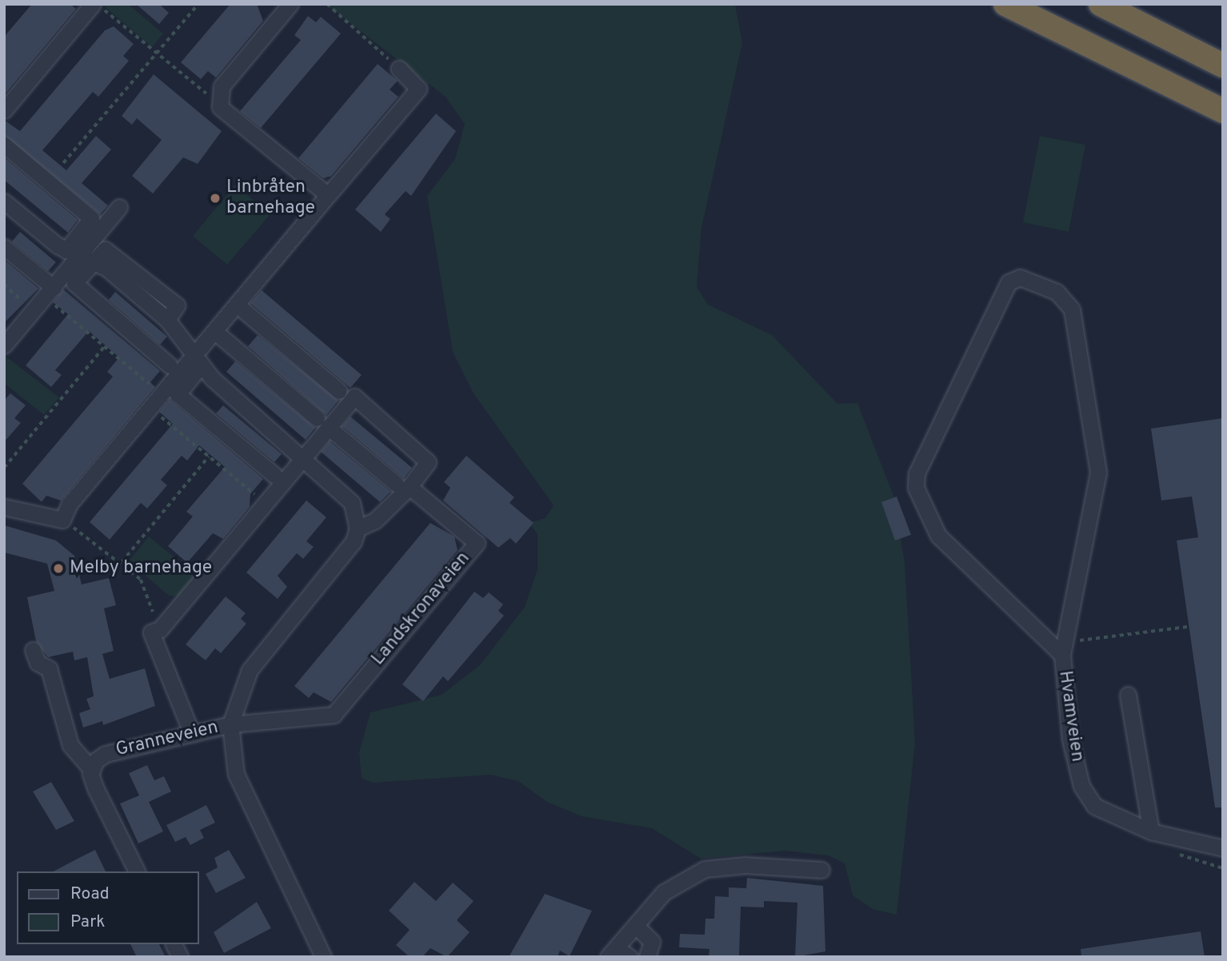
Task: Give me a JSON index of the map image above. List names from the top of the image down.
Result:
{
  "streets": {
    "street": ["Landskronaveien", "Hvamveien", "Granneveien"]
  },
  "crossings": [
    ["Landskronaveien", "Granneveien"]
  ],
  "places": ["Linbråten barnehage", "Melby barnehage"],
  "legend": ["Road", "Park"]
}
